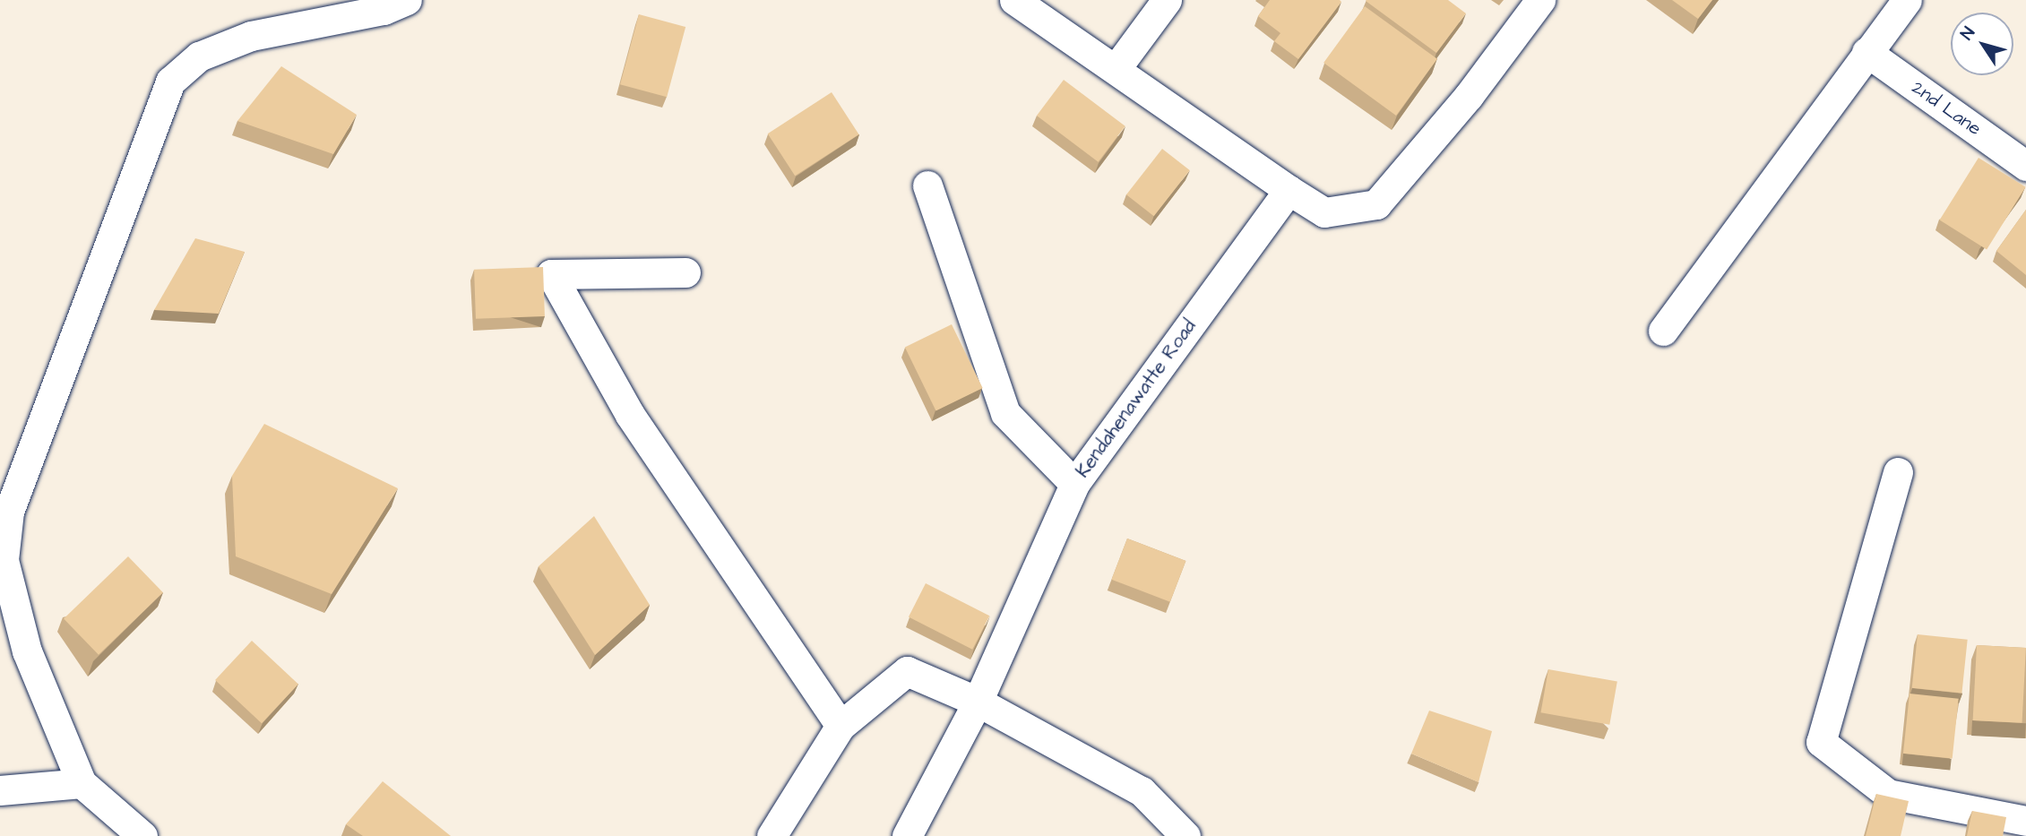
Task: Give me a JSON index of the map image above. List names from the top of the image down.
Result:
{
  "streets": {
    "street": ["2nd Lane", "Kendahenawatte Road"]
  },
  "north": "top left"
}
